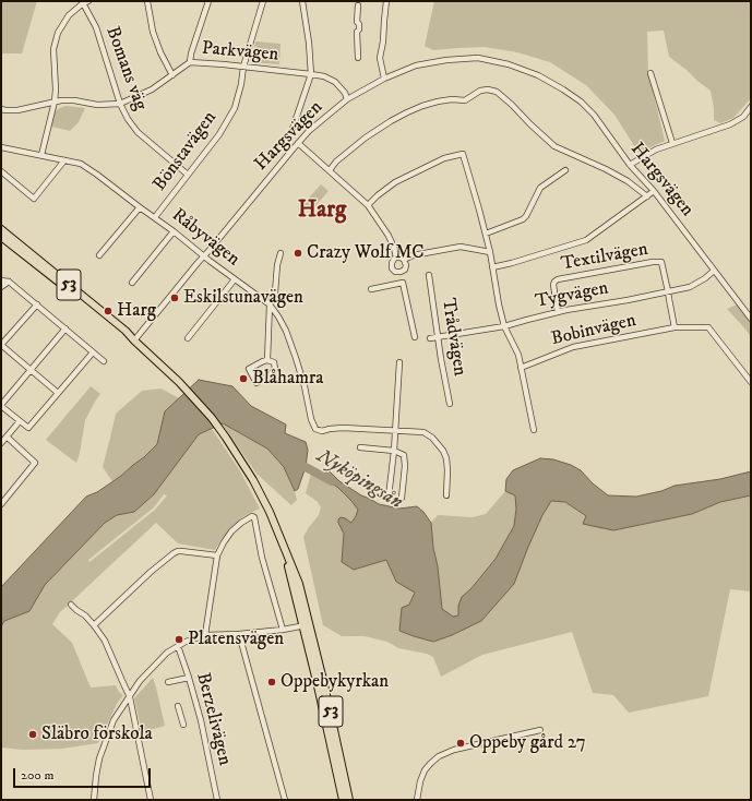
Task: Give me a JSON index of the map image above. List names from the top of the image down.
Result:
{
  "streets": {
    "main road": ["53"],
    "street": [
      "Parkvägen",
      "Bomans väg",
      "Hargsvägen",
      "Bönstavägen",
      "Råbyvägen",
      "Textilvägen",
      "Tygvägen",
      "Bobinvägen",
      "Trådvägen",
      "Berzelivägen"
    ]
  },
  "crossings": [
    ["Parkvägen", "Bomans väg"],
    ["Parkvägen", "Hargsvägen"],
    ["Parkvägen", "Bönstavägen"],
    ["Bomans väg", "Bönstavägen"],
    ["Hargsvägen", "Råbyvägen"],
    ["Hargsvägen", "53"],
    ["Hargsvägen", "Tygvägen"],
    ["Bönstavägen", "Råbyvägen"],
    ["Textilvägen", "Tygvägen"],
    ["Tygvägen", "Trådvägen"]
  ],
  "districts": ["Harg"],
  "water": ["Nyköpingsån"],
  "places": [
    "Crazy Wolf MC",
    "Eskilstunavägen",
    "Harg",
    "Blåhamra",
    "Platensvägen",
    "Oppebykyrkan",
    "Släbro förskola",
    "Oppeby gård 27"
  ],
  "scale_bar": "200 m"
}
